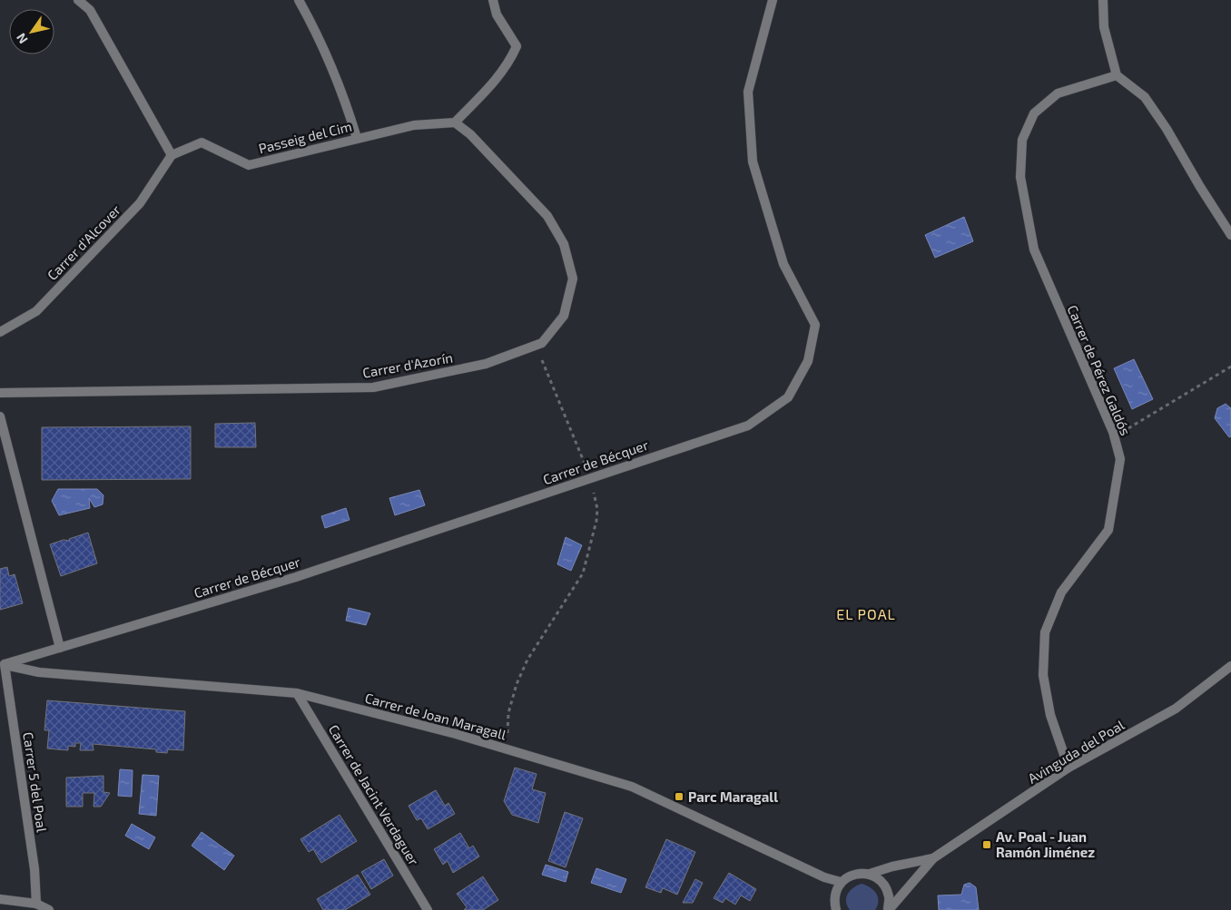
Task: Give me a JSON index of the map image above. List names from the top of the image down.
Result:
{
  "streets": {
    "street": [
      "Passeig del Cim",
      "Carrer d'Alcover",
      "Carrer d'Azorín",
      "Carrer de Pérez Galdós",
      "Carrer de Bécquer",
      "Carrer de Joan Maragall",
      "Avinguda del Poal",
      "Carrer 5 del Poal",
      "Carrer de Jacint Verdaguer"
    ]
  },
  "crossings": [
    ["Passeig del Cim", "Carrer d'Alcover"],
    ["Passeig del Cim", "Carrer d'Azorín"],
    ["Carrer de Pérez Galdós", "Avinguda del Poal"],
    ["Carrer de Bécquer", "Carrer de Joan Maragall"],
    ["Carrer de Bécquer", "Carrer 5 del Poal"],
    ["Carrer de Joan Maragall", "Avinguda del Poal"],
    ["Carrer de Joan Maragall", "Carrer 5 del Poal"],
    ["Carrer de Joan Maragall", "Carrer de Jacint Verdaguer"]
  ],
  "districts": ["EL POAL"],
  "places": {
    "transit": ["Parc Maragall", "Av. Poal - Juan Ramón Jiménez"]
  },
  "north": "bottom left"
}
